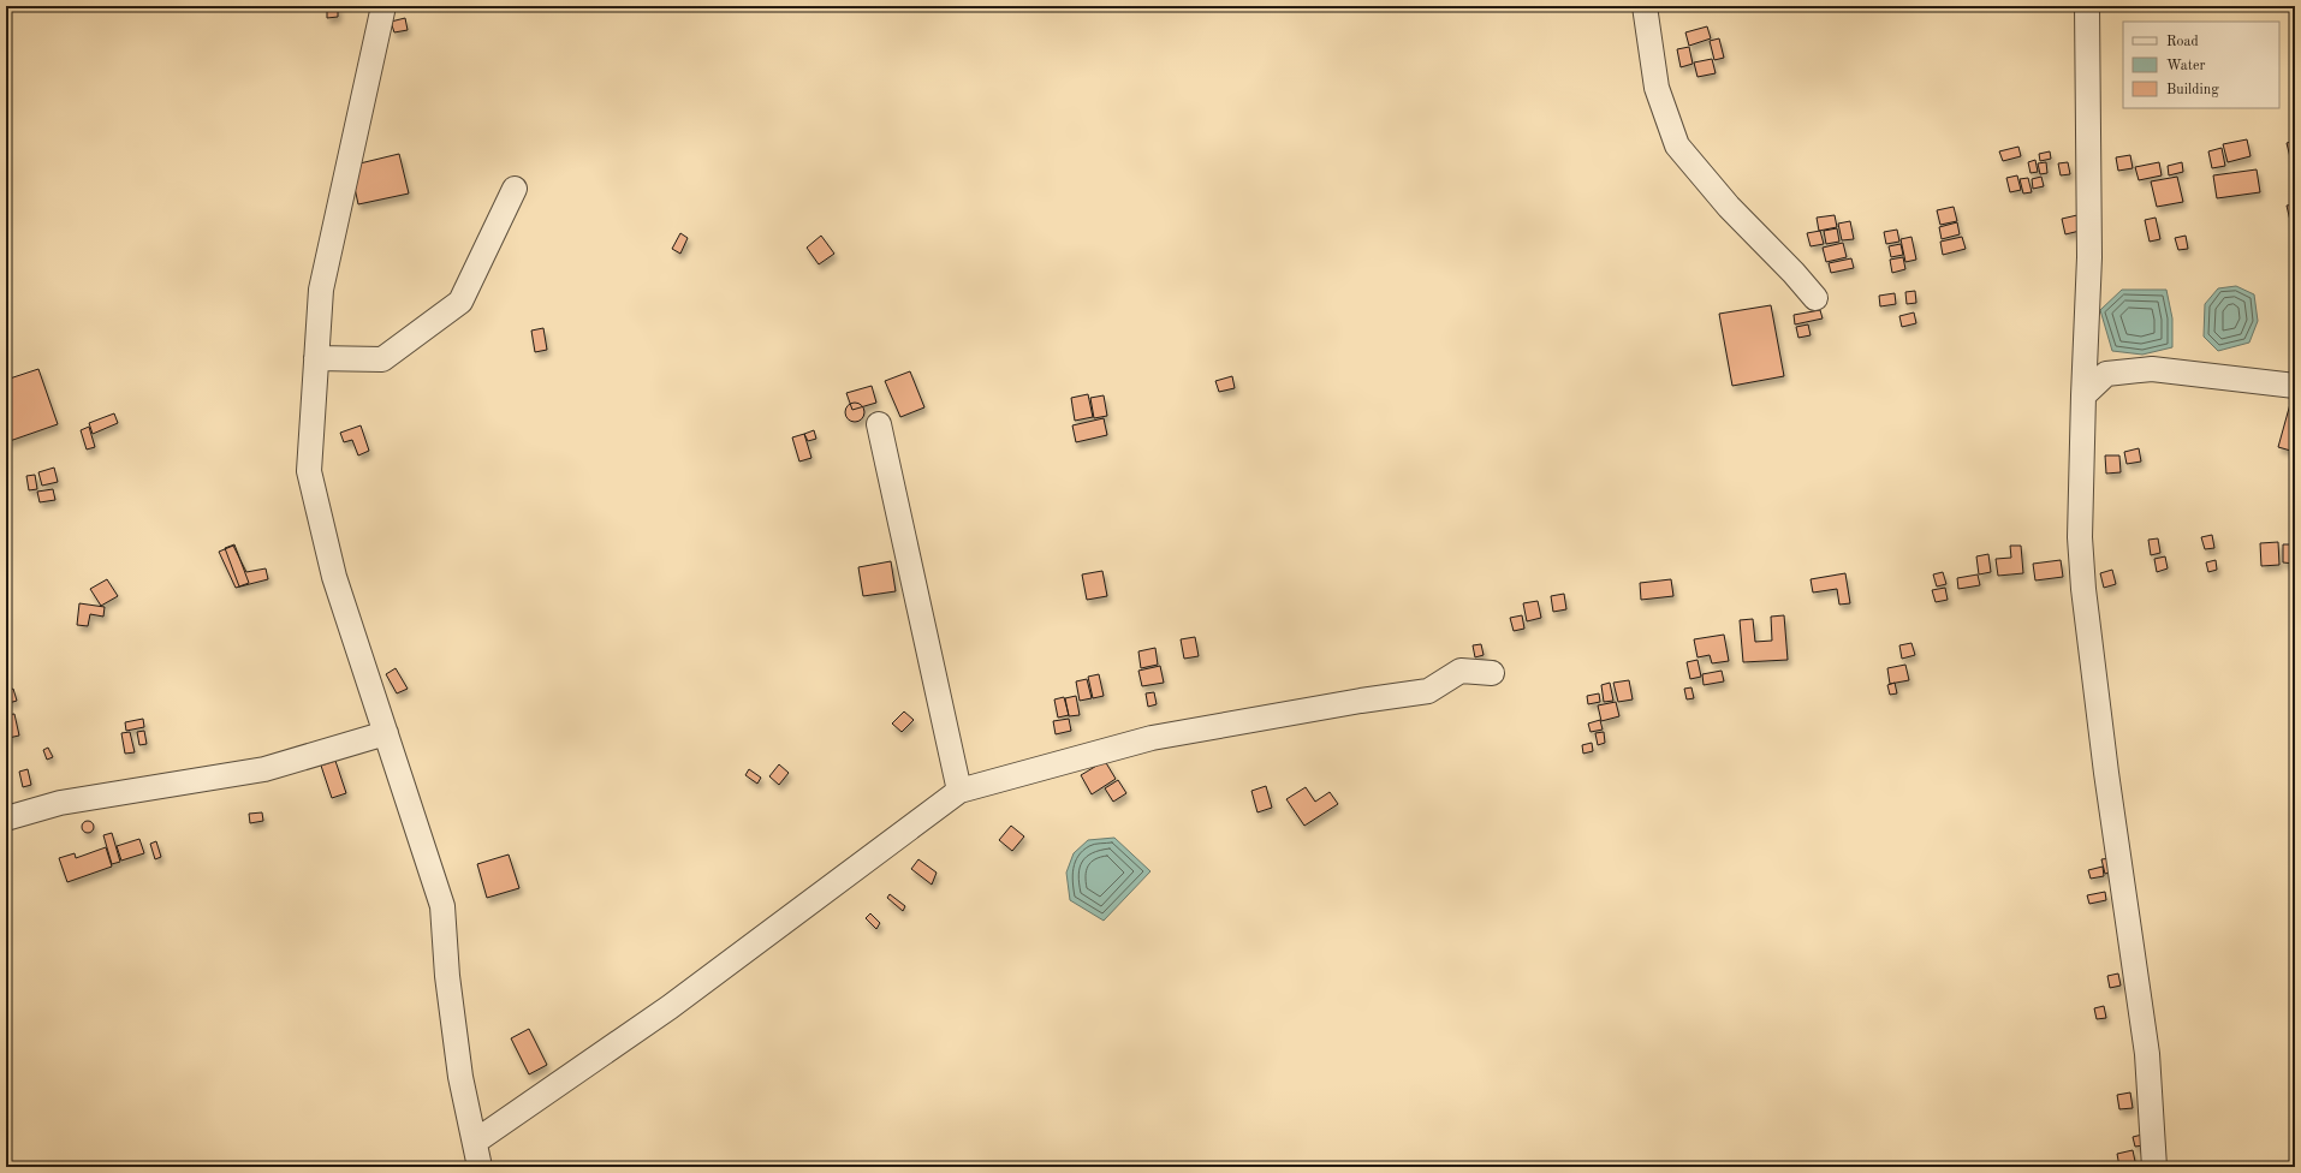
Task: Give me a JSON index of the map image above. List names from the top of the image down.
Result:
{
  "legend": ["Road", "Water", "Building"]
}
